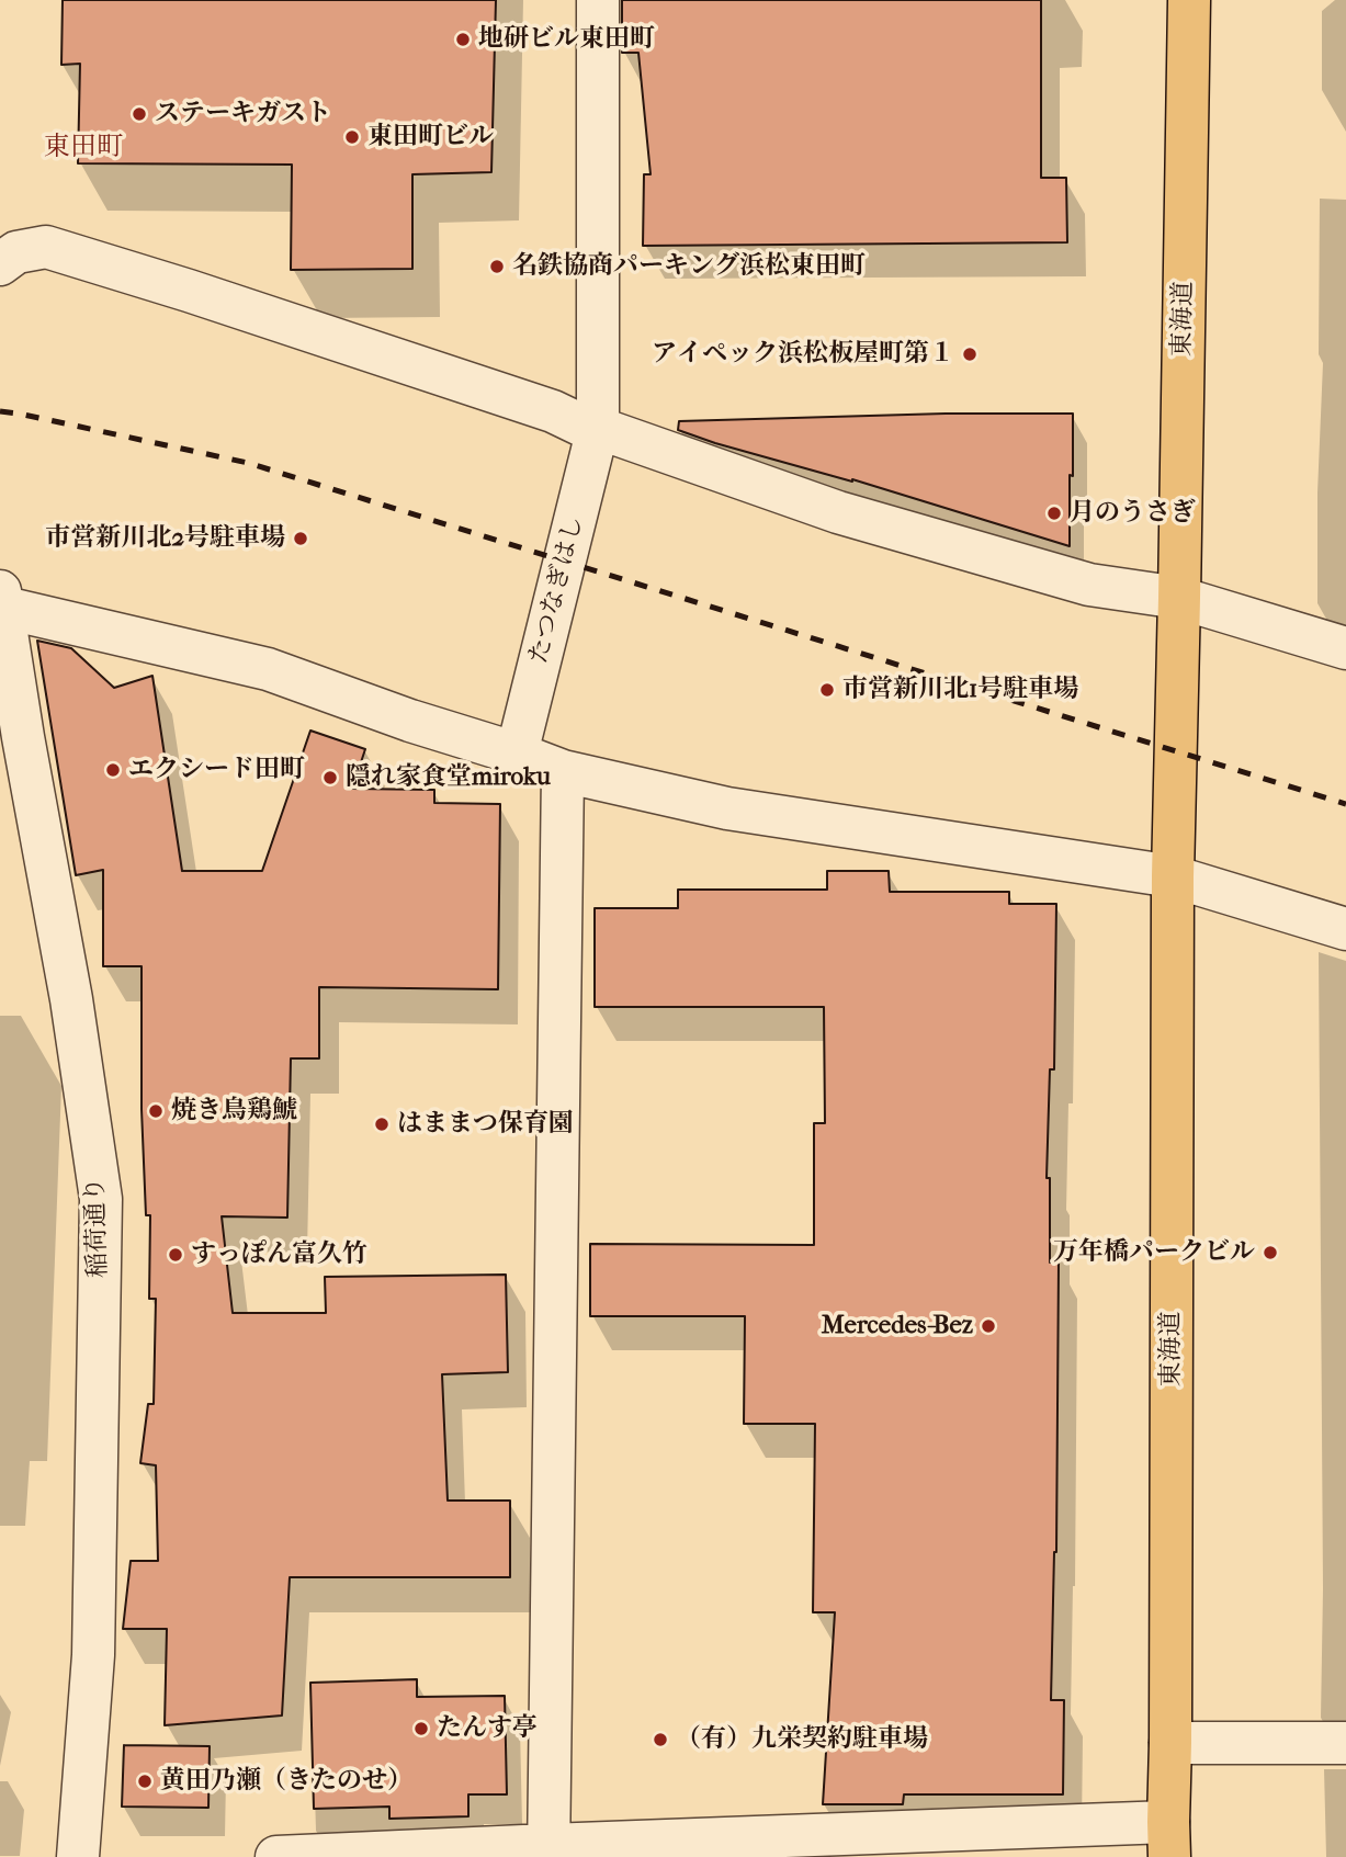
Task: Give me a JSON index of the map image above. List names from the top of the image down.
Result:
{
  "streets": {
    "highway": ["東海道"],
    "street": ["たつなぎはし", "稲荷通り"]
  },
  "districts": ["東田町"],
  "places": [
    "地研ビル東田町",
    "ステーキガスト",
    "東田町ビル",
    "名鉄協商パーキング浜松東田町",
    "アイペック浜松板屋町第１",
    "月のうさぎ",
    "市営新川北2号駐車場",
    "市営新川北1号駐車場",
    "エクシード田町",
    "隠れ家食堂miroku",
    "焼き鳥鶏鯱",
    "はままつ保育園",
    "万年橋パークビル",
    "すっぽん富久竹",
    "Mercedes-Bez",
    "たんす亭",
    "（有）九栄契約駐車場",
    "黄田乃瀬（きたのせ）"
  ]
}
